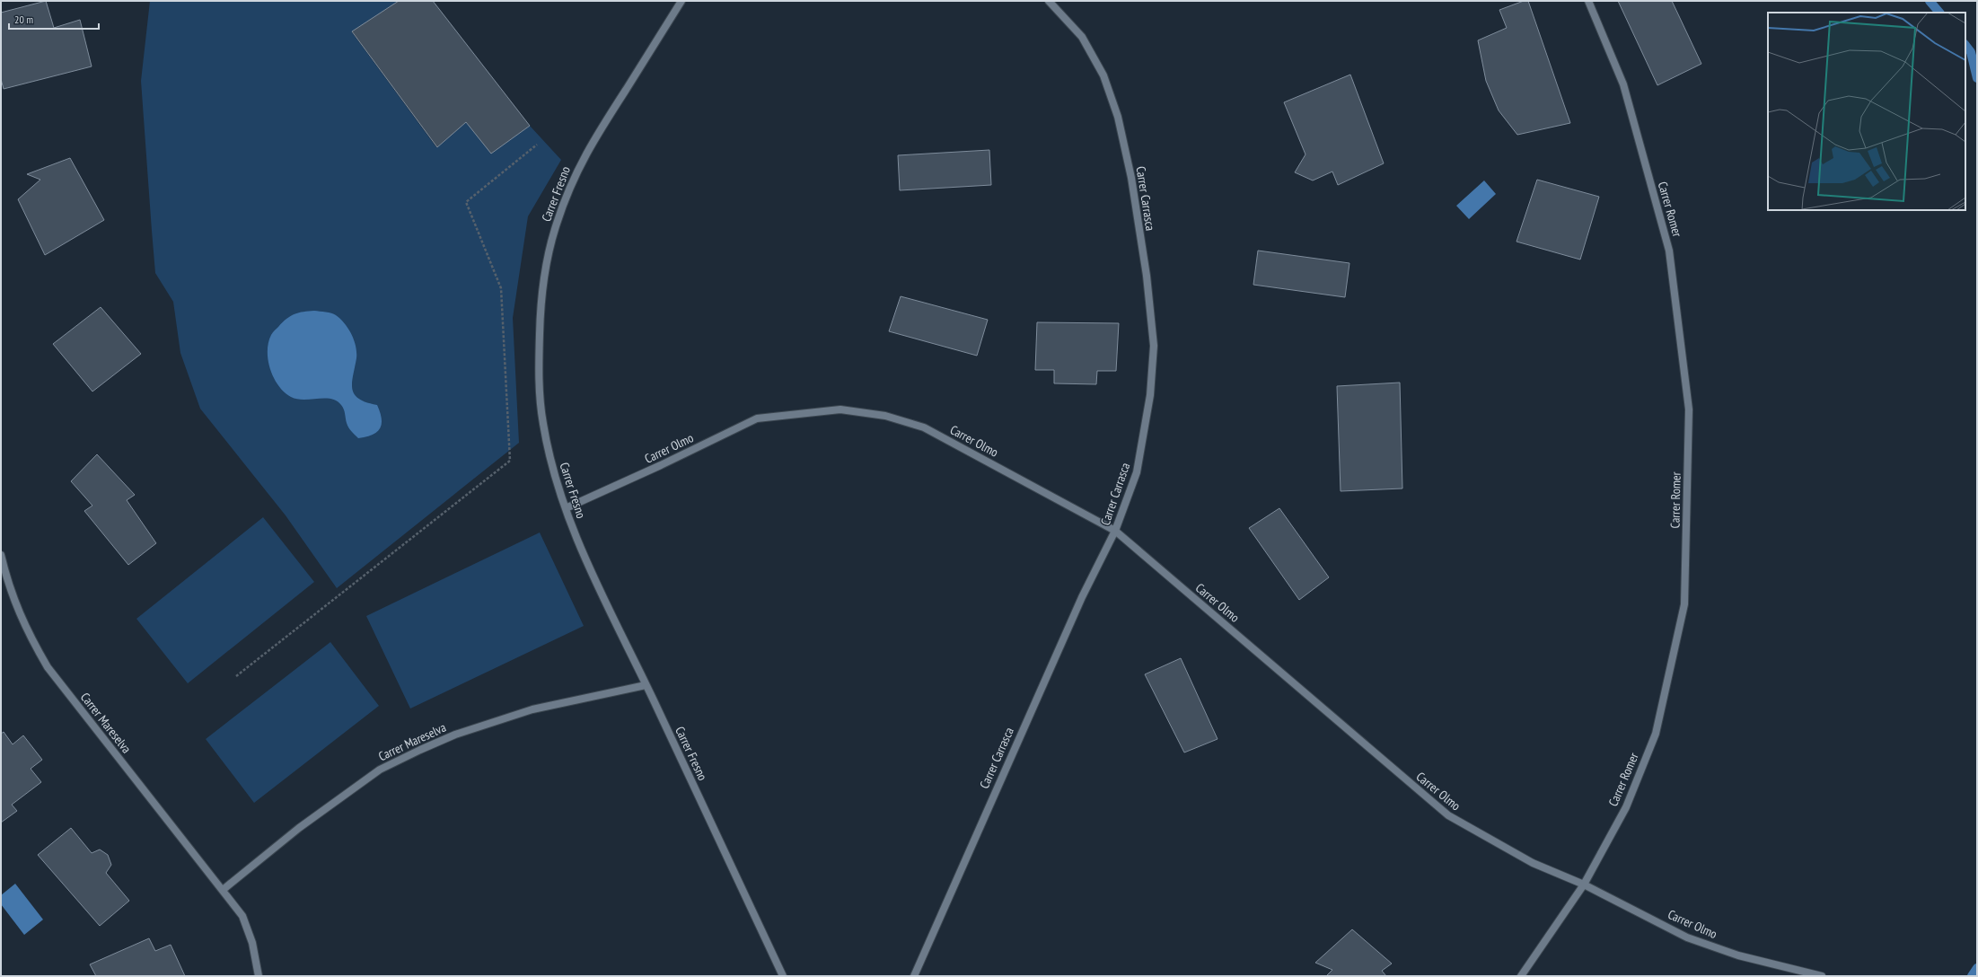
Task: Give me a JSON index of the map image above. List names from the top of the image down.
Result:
{
  "streets": {
    "street": [
      "Carrer Fresno",
      "Carrer Carrasca",
      "Carrer Romer",
      "Carrer Olmo",
      "Carrer Mareselva"
    ]
  },
  "crossings": [
    ["Carrer Fresno", "Carrer Olmo"],
    ["Carrer Fresno", "Carrer Mareselva"],
    ["Carrer Carrasca", "Carrer Olmo"],
    ["Carrer Romer", "Carrer Olmo"]
  ],
  "scale_bar": "20 m"
}
